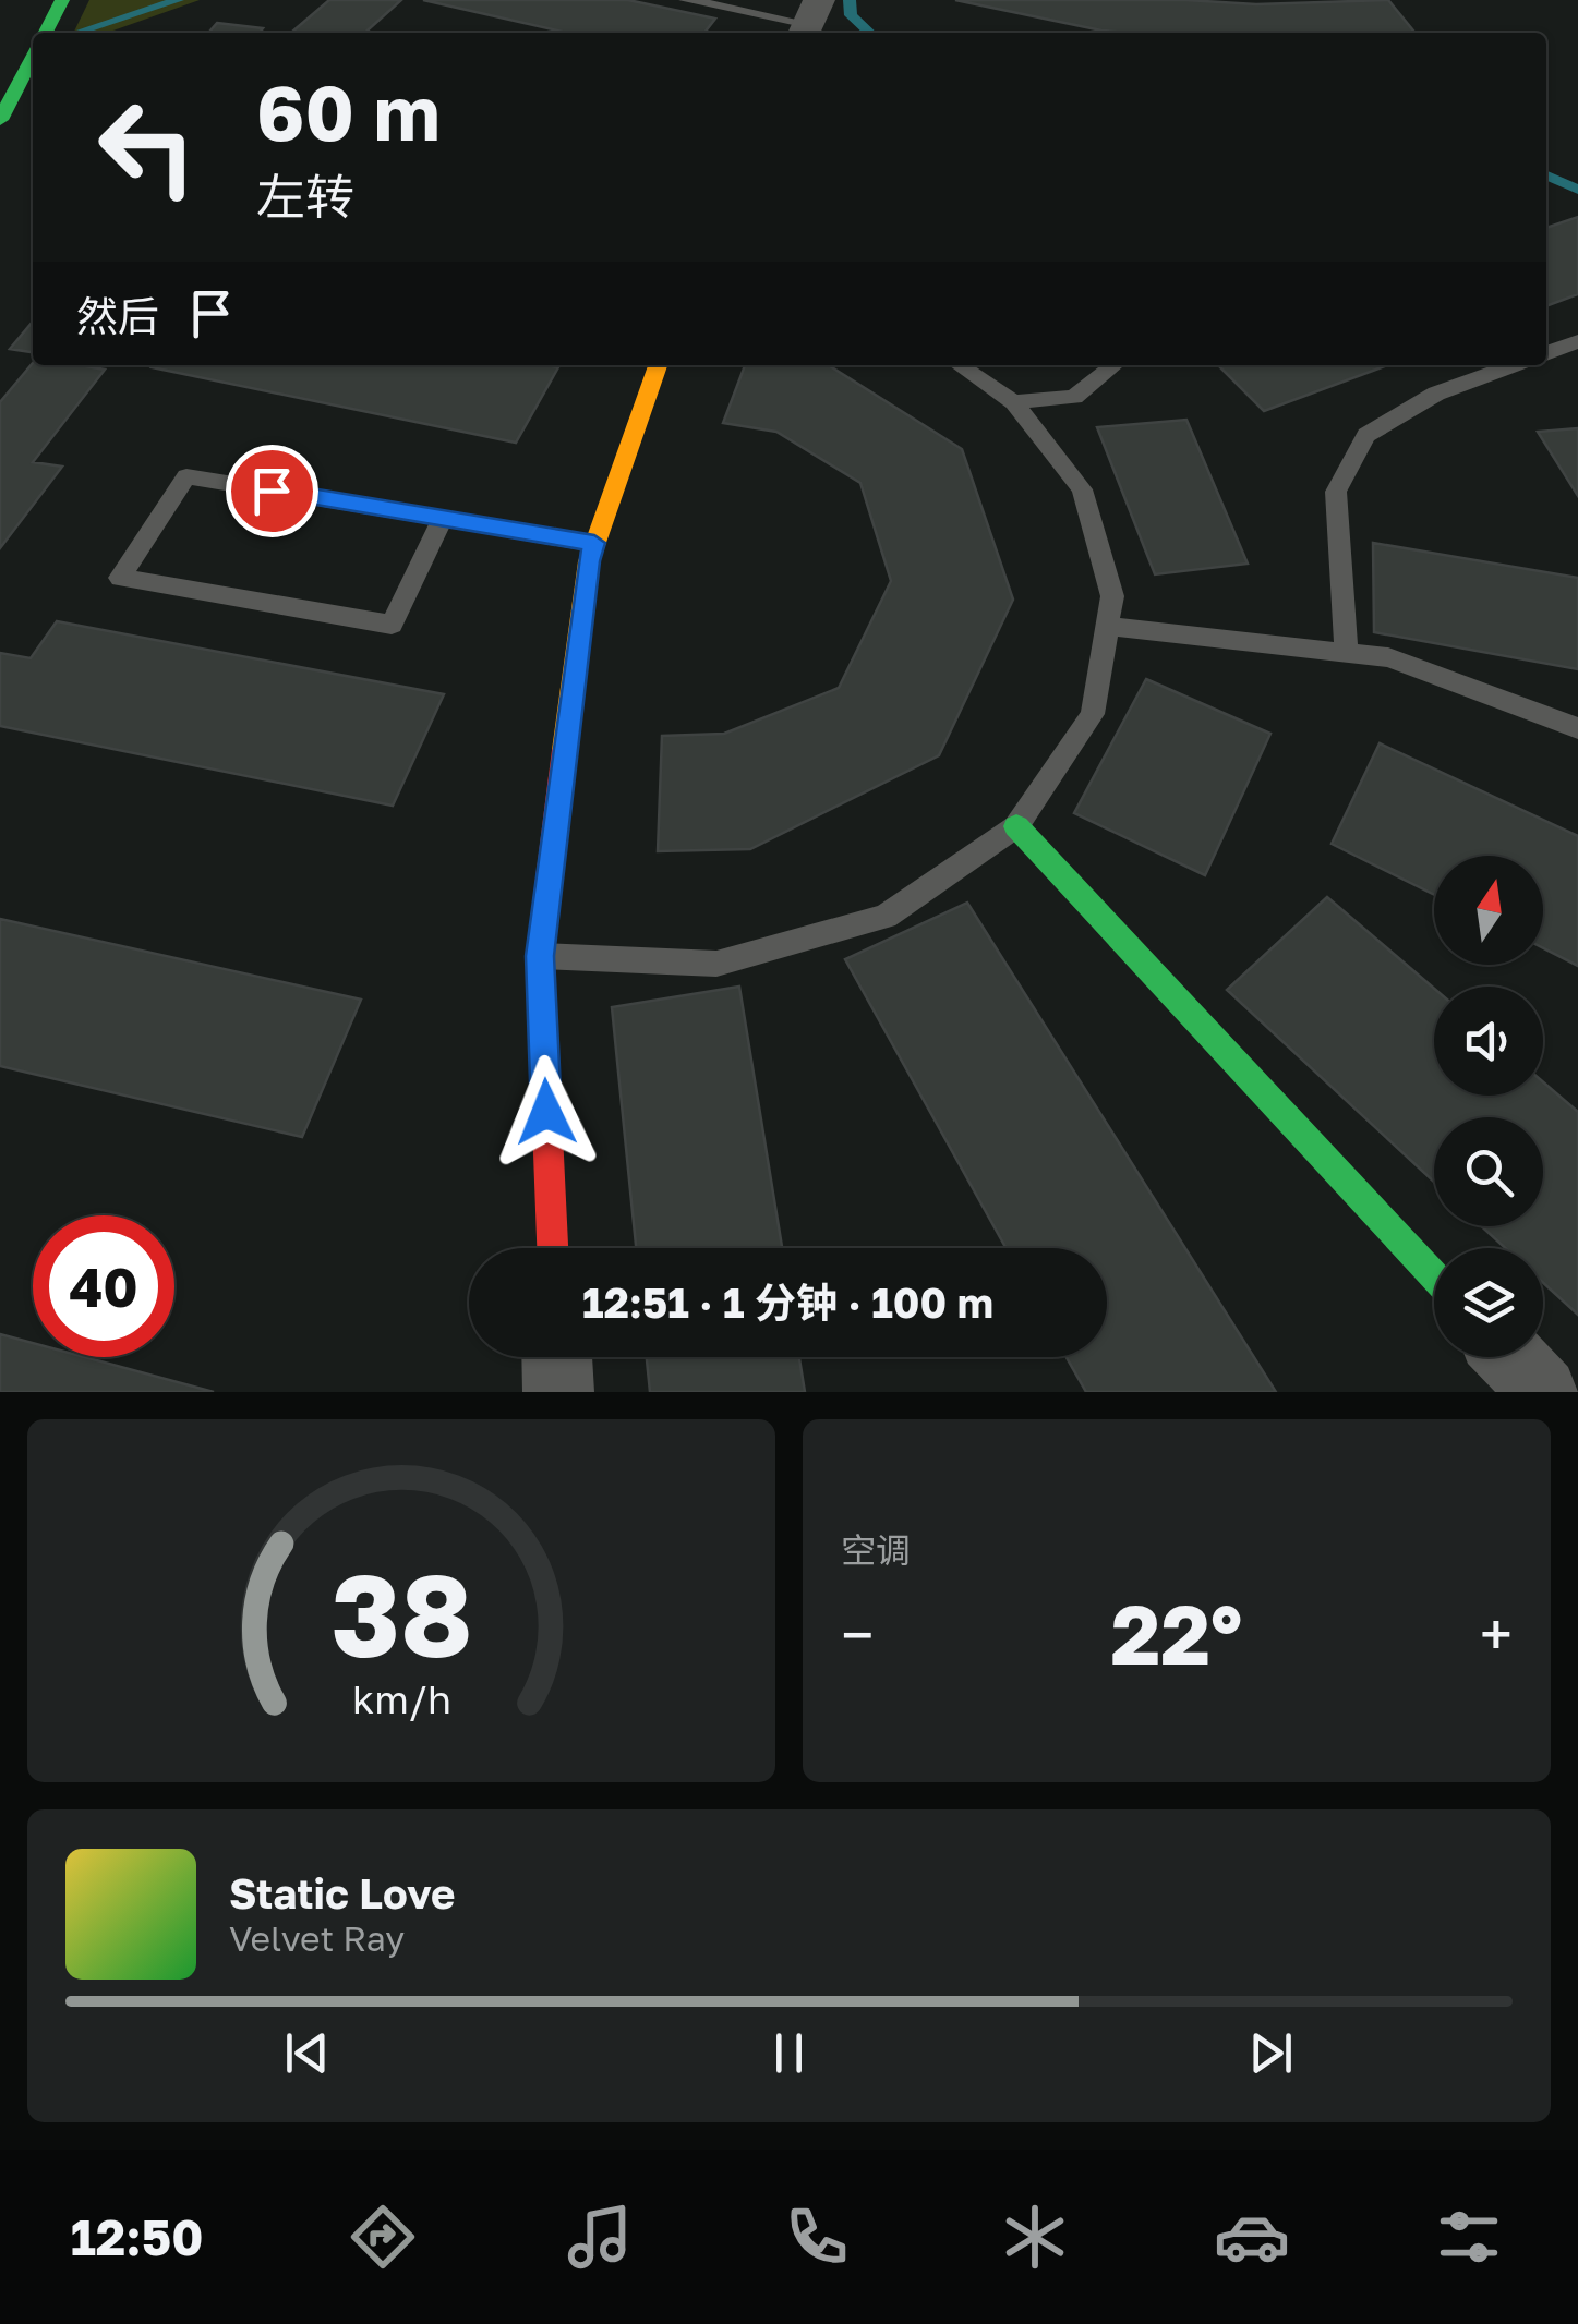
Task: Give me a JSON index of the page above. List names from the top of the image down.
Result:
{
  "north": "top",
  "page": {
    "turn": ["60 m", "左转"],
    "then": "然后",
    "limit": "40",
    "trip": "12:51 · 1 分钟 · 100 m",
    "tile": "空调",
    "heat": ["−", "22°", "+"],
    "song": ["Static Love", "Velvet Ray"],
    "tabs": "12:50",
    "gauge": ["38", "km/h"]
  }
}
